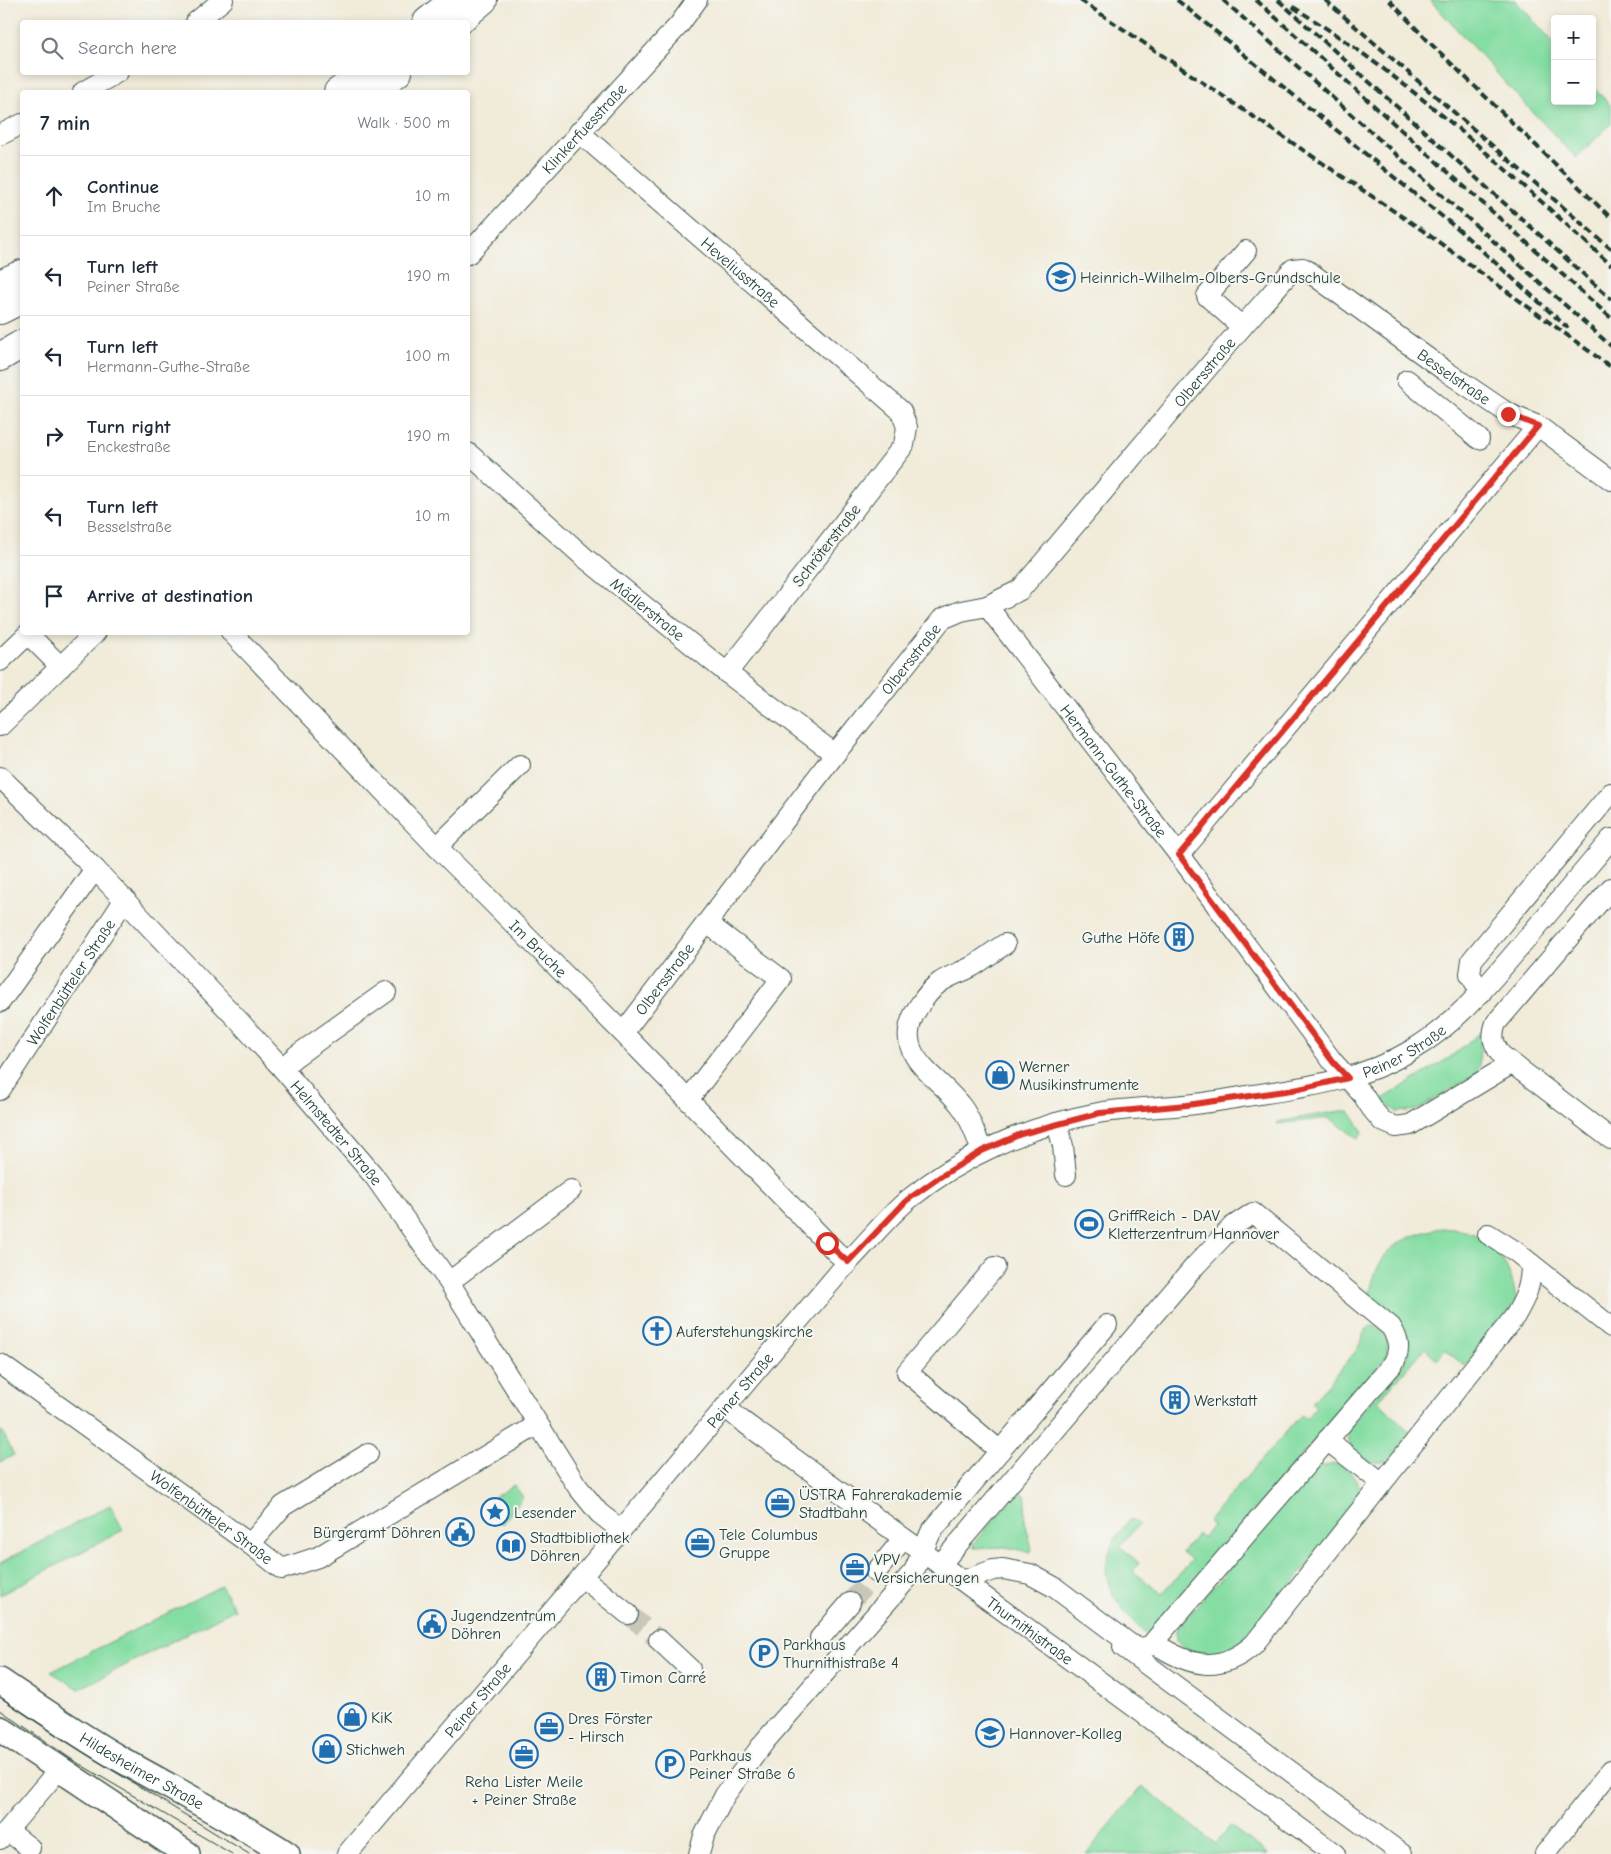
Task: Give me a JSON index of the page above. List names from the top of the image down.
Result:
{
  "streets": {
    "main road": ["Hildesheimer Straße"],
    "street": [
      "Klinkerfuesstraße",
      "Heveliusstraße",
      "Olbersstraße",
      "Besselstraße",
      "Schröterstraße",
      "Mädlerstraße",
      "Hermann-Guthe-Straße",
      "Im Bruche",
      "Wolfenbütteler Straße",
      "Peiner Straße",
      "Helmstedter Straße",
      "Thurnithistraße"
    ]
  },
  "crossings": [
    ["Klinkerfuesstraße", "Heveliusstraße"],
    ["Heveliusstraße", "Schröterstraße"],
    ["Olbersstraße", "Besselstraße"],
    ["Olbersstraße", "Mädlerstraße"],
    ["Olbersstraße", "Hermann-Guthe-Straße"],
    ["Olbersstraße", "Im Bruche"],
    ["Schröterstraße", "Mädlerstraße"],
    ["Hermann-Guthe-Straße", "Peiner Straße"],
    ["Im Bruche", "Peiner Straße"],
    ["Wolfenbütteler Straße", "Helmstedter Straße"],
    ["Peiner Straße", "Helmstedter Straße"],
    ["Peiner Straße", "Thurnithistraße"]
  ],
  "places": {
    "school or university": ["Heinrich-Wilhelm-Olbers-Grundschule", "Hannover-Kolleg"],
    "building": ["Guthe Höfe", "Werkstatt", "Timon Carré"],
    "shop": ["Werner Musikinstrumente", "KiK", "Stichweh"],
    "sports": ["GriffReich - DAV Kletterzentrum Hannover"],
    "church": ["Auferstehungskirche"],
    "office": [
      "ÜSTRA Fahrerakademie Stadtbahn",
      "Tele Columbus Gruppe",
      "VPV Versicherungen",
      "Dres Förster - Hirsch",
      "Reha Lister Meile + Peiner Straße"
    ],
    "place": ["Lesender"],
    "public building": ["Bürgeramt Döhren", "Jugendzentrum Döhren"],
    "library": ["Stadtbibliothek Döhren"],
    "parking": ["Parkhaus Thurnithistraße 4", "Parkhaus Peiner Straße 6"]
  },
  "page": {
    "map_buttons": ["+", "−"],
    "search": "Search here",
    "heading": ["7 min", "Walk · 500 m"],
    "list": [
      ["Continue", "Im Bruche", "10 m"],
      ["Turn left", "Peiner Straße", "190 m"],
      ["Turn left", "Hermann-Guthe-Straße", "100 m"],
      ["Turn right", "Enckestraße", "190 m"],
      ["Turn left", "Besselstraße", "10 m"],
      "Arrive at destination"
    ]
  }
}
